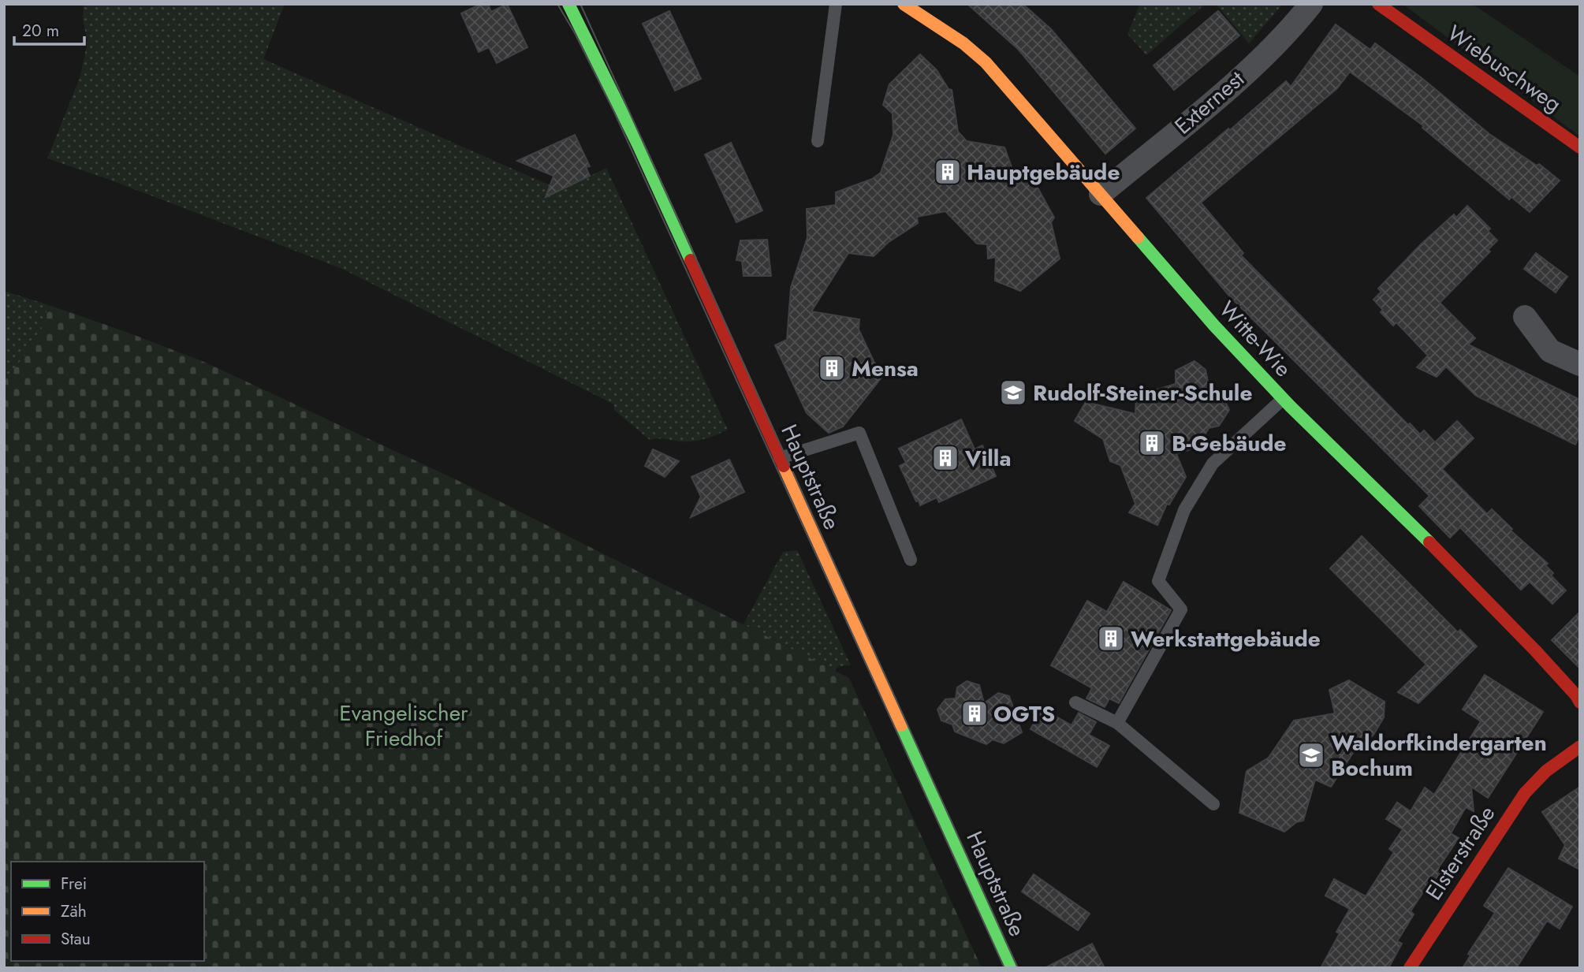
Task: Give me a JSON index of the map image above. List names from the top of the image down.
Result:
{
  "streets": {
    "street": [
      "Wiebuschweg",
      "Externest",
      "Witte-Wie",
      "Hauptstraße",
      "Elsterstraße"
    ]
  },
  "crossings": [
    ["Externest", "Witte-Wie"]
  ],
  "parks": ["Evangelischer Friedhof"],
  "places": {
    "building": [
      "Hauptgebäude",
      "Mensa",
      "B-Gebäude",
      "Villa",
      "Werkstattgebäude",
      "OGTS"
    ],
    "school or university": ["Rudolf-Steiner-Schule", "Waldorfkindergarten Bochum"]
  },
  "legend": ["Frei", "Zäh", "Stau"],
  "scale_bar": "20 m"
}
